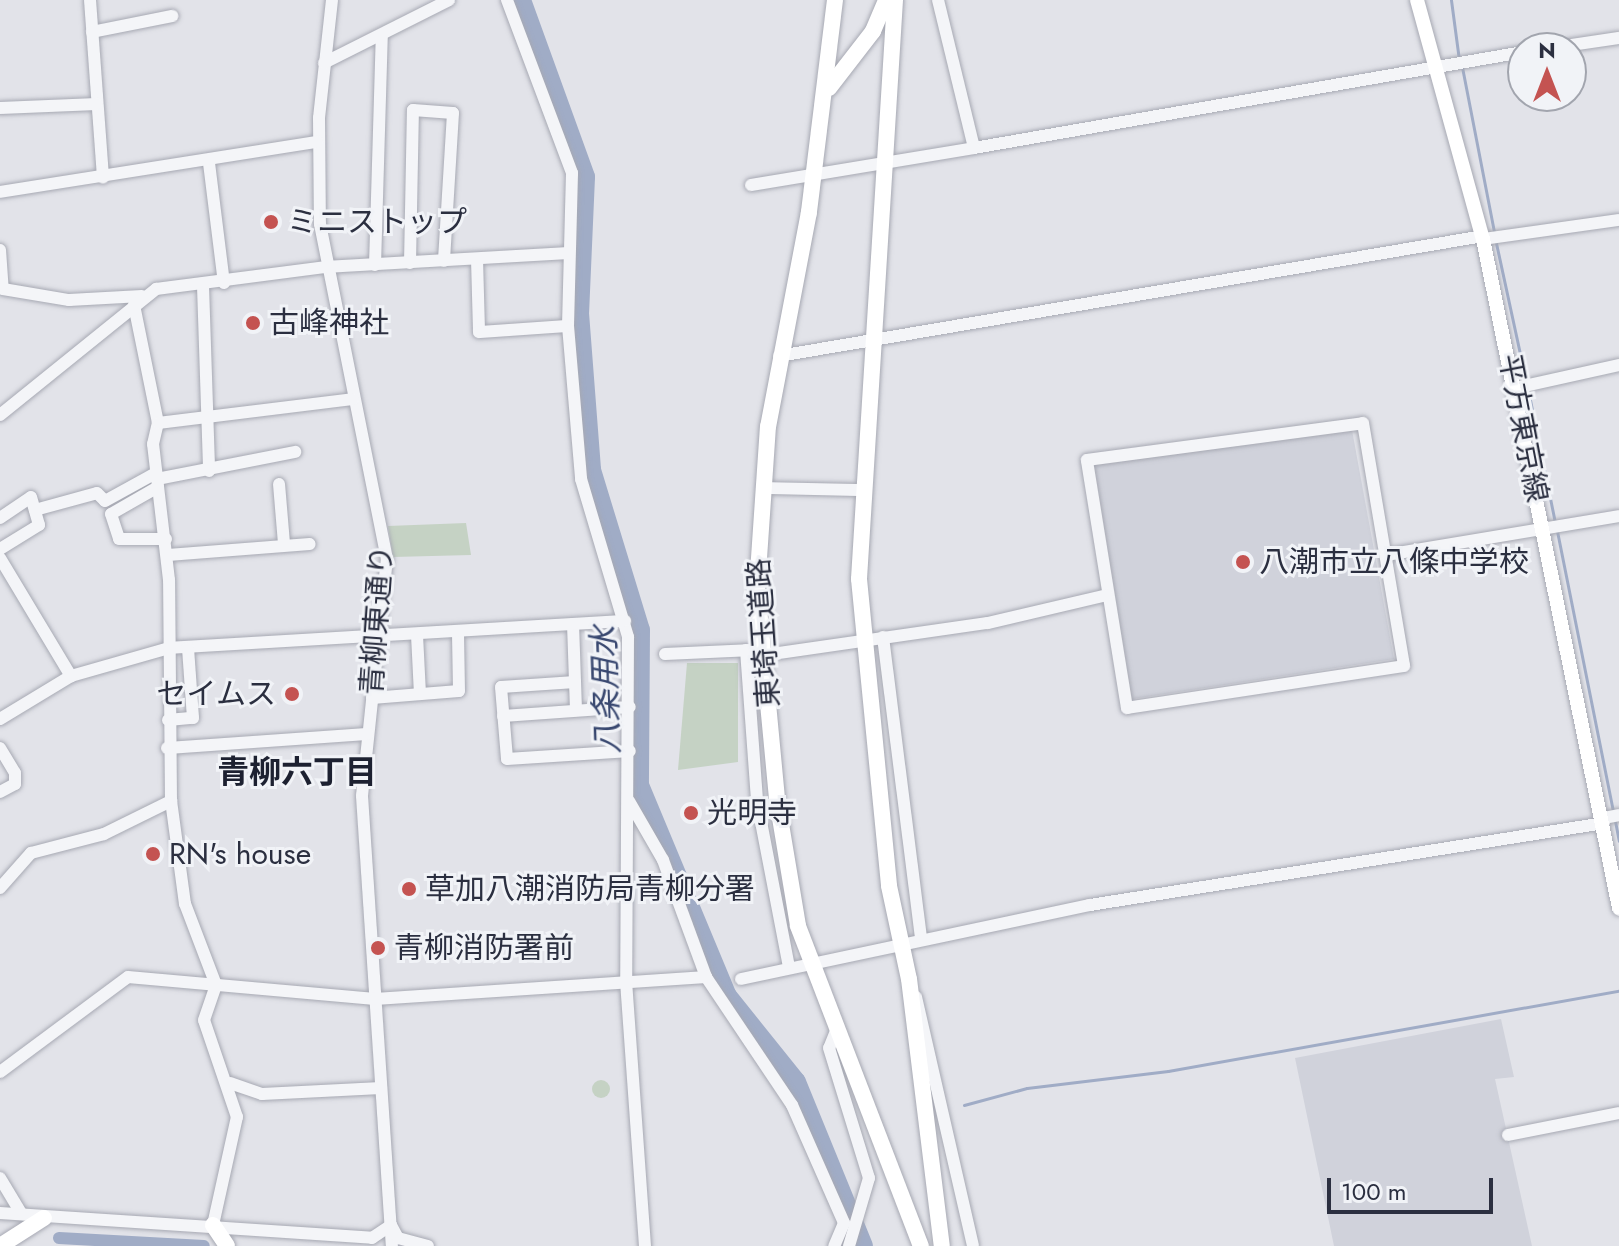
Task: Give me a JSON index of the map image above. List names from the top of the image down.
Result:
{
  "streets": {
    "highway": ["東埼玉道路"],
    "main road": ["平方東京線"],
    "street": ["青柳東通り"]
  },
  "districts": ["青柳六丁目"],
  "water": ["八条用水"],
  "places": [
    "ミニストップ",
    "古峰神社",
    "八潮市立八條中学校",
    "セイムス",
    "光明寺",
    "RN's house",
    "草加八潮消防局青柳分署",
    "青柳消防署前"
  ],
  "scale_bar": "100 m",
  "north": "top"
}
